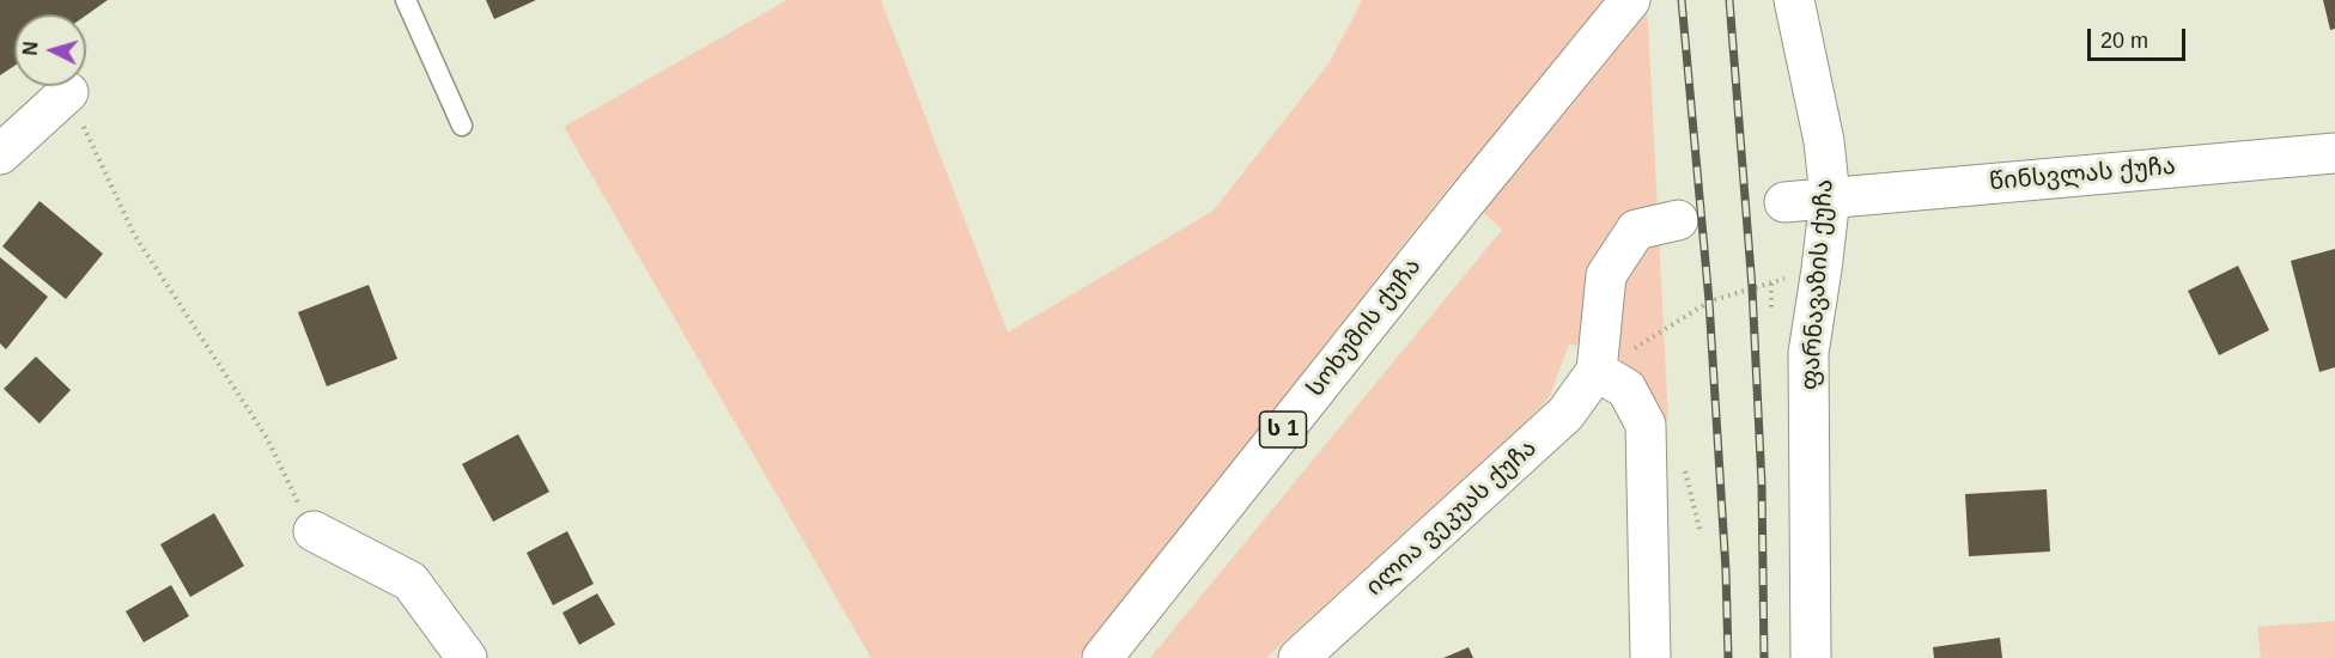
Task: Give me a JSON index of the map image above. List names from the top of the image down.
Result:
{
  "streets": {
    "main road": [
      "წინსვლას ქუჩა",
      "ფარნავაზის ქუჩა",
      "სოხუმის ქუჩა",
      "ს 1",
      "ილია ვეკუას ქუჩა"
    ]
  },
  "crossings": [
    ["წინსვლას ქუჩა", "ფარნავაზის ქუჩა"]
  ],
  "scale_bar": "20 m",
  "north": "left"
}
